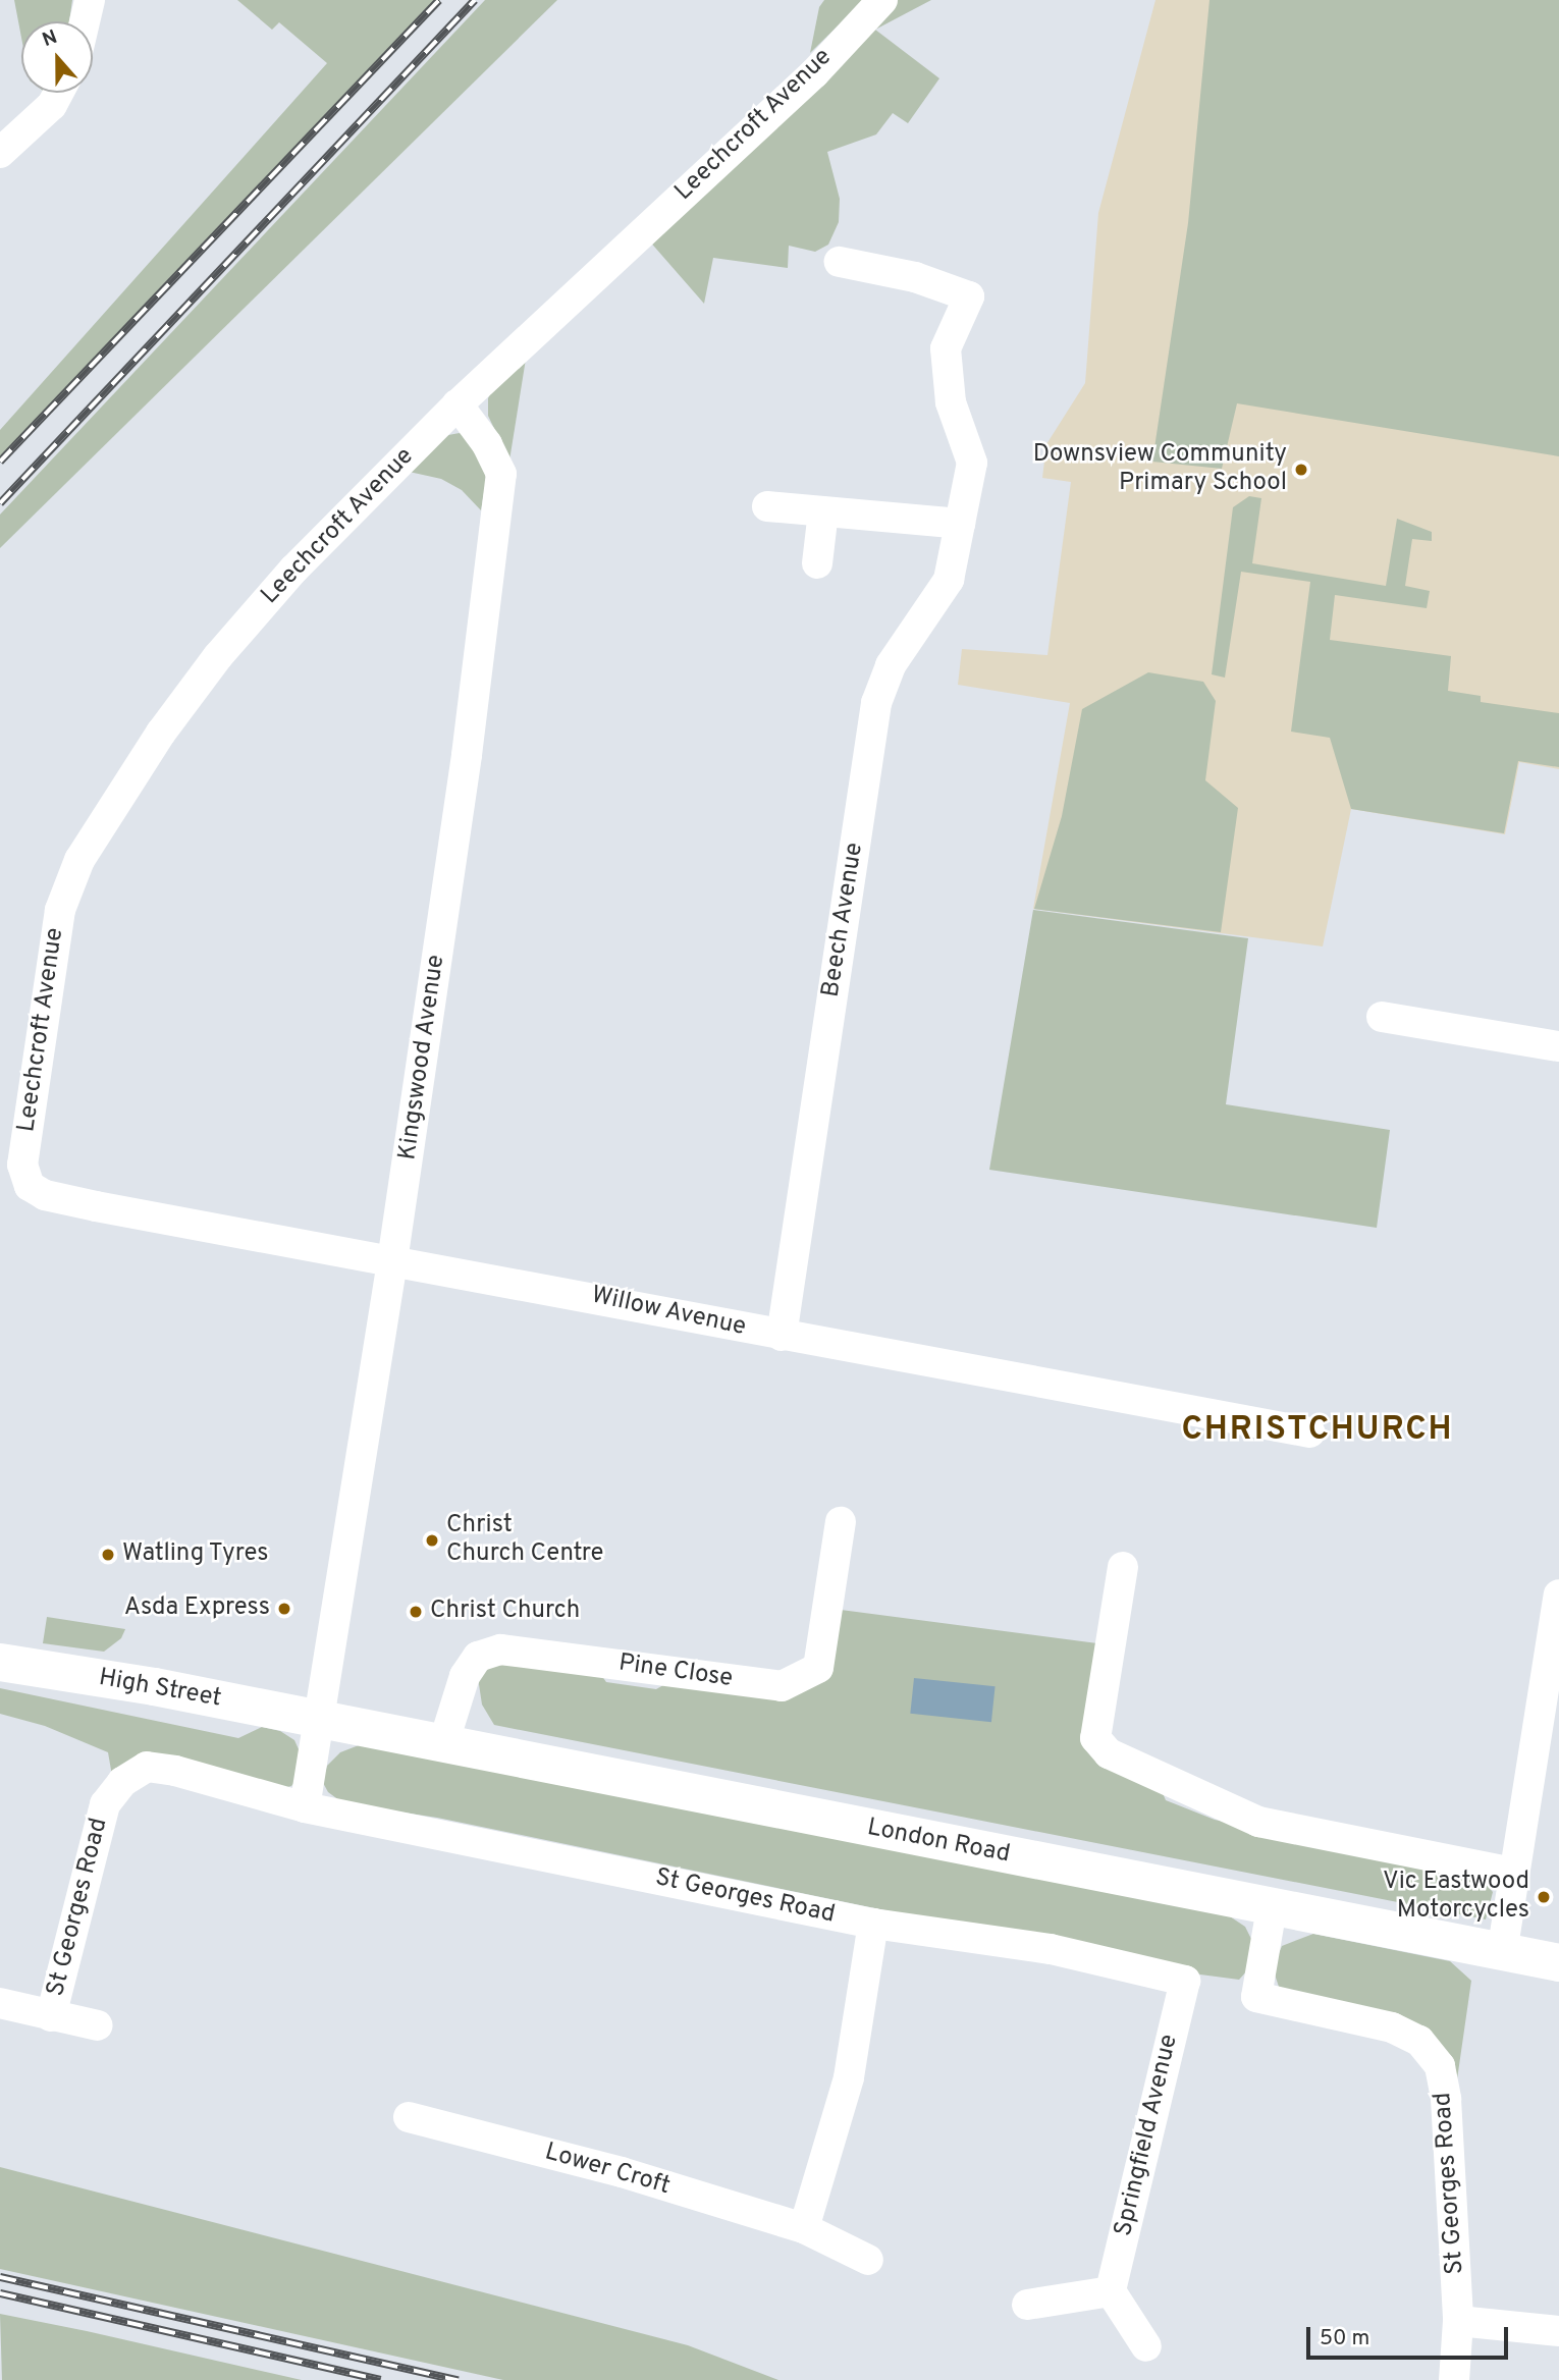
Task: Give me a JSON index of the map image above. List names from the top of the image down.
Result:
{
  "streets": {
    "main road": ["High Street", "London Road"],
    "street": [
      "Leechcroft Avenue",
      "Beech Avenue",
      "Kingswood Avenue",
      "Willow Avenue",
      "Pine Close",
      "St Georges Road",
      "Springfield Avenue",
      "Lower Croft"
    ]
  },
  "crossings": [
    ["Leechcroft Avenue", "Kingswood Avenue"],
    ["Leechcroft Avenue", "Willow Avenue"],
    ["Beech Avenue", "Willow Avenue"],
    ["Kingswood Avenue", "Willow Avenue"],
    ["Kingswood Avenue", "High Street"],
    ["Kingswood Avenue", "London Road"],
    ["Pine Close", "London Road"],
    ["High Street", "London Road"],
    ["London Road", "St Georges Road"],
    ["St Georges Road", "Springfield Avenue"]
  ],
  "districts": ["CHRISTCHURCH"],
  "places": [
    "Downsview Community Primary School",
    "Christ Church Centre",
    "Watling Tyres",
    "Asda Express",
    "Christ Church",
    "Vic Eastwood Motorcycles"
  ],
  "scale_bar": "50 m",
  "north": "top"
}
